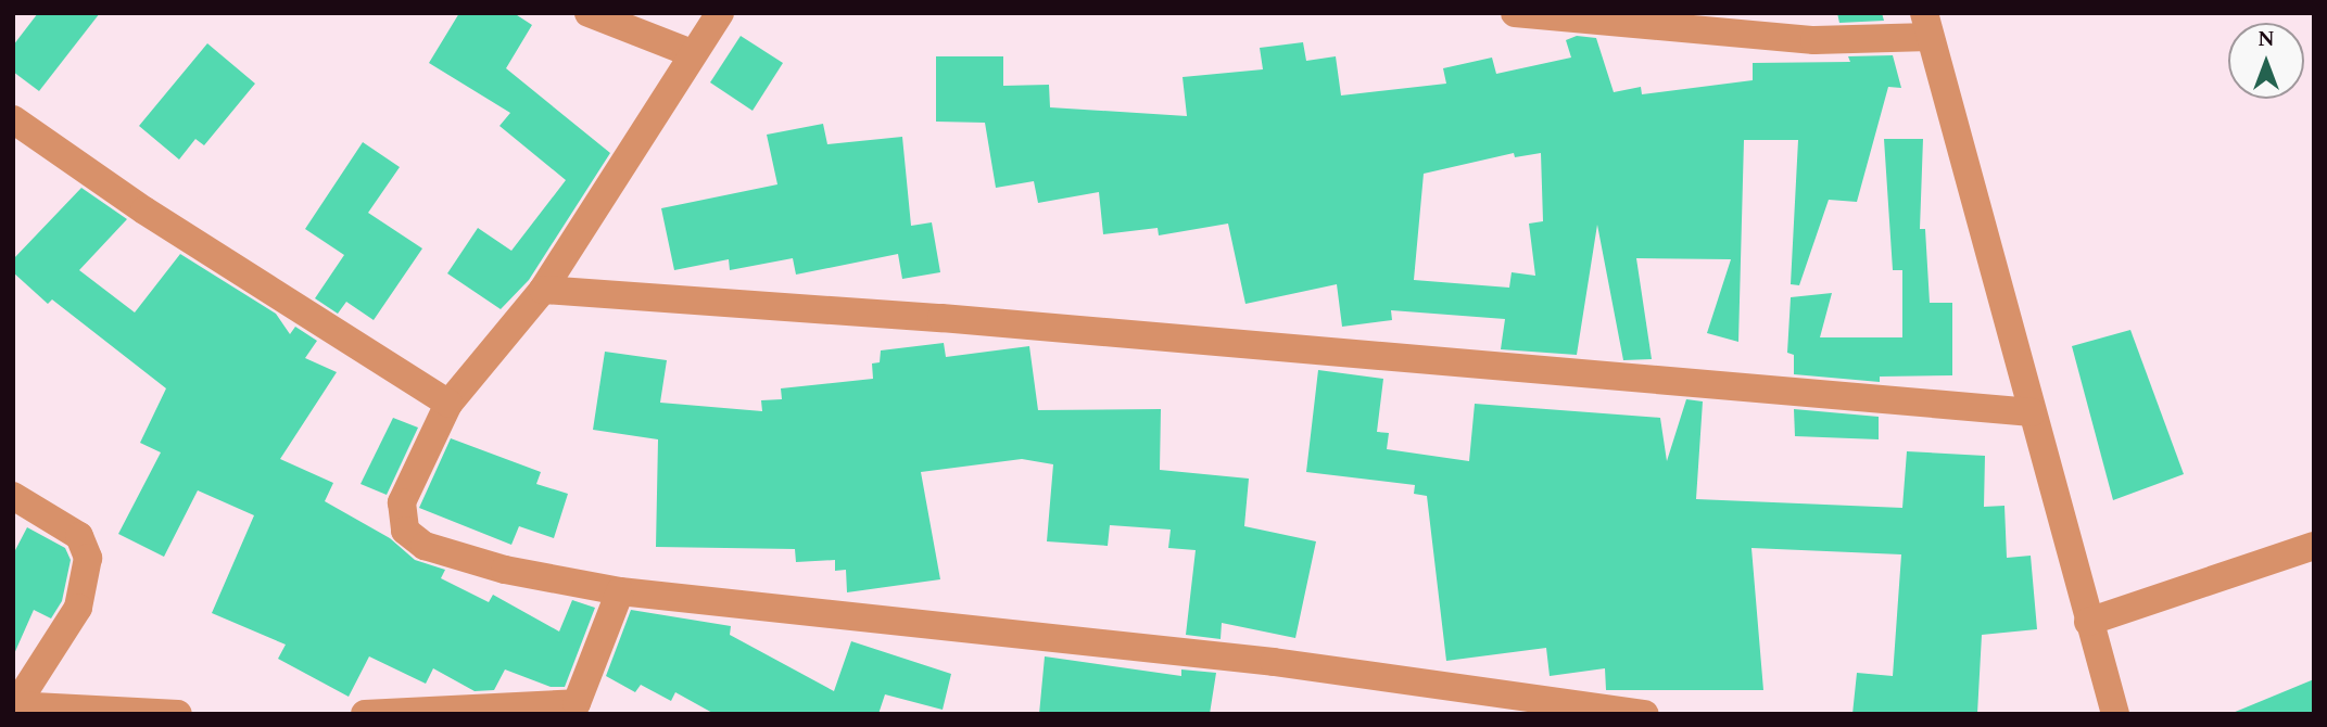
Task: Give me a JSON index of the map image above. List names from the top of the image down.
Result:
{
  "north": "top"
}
